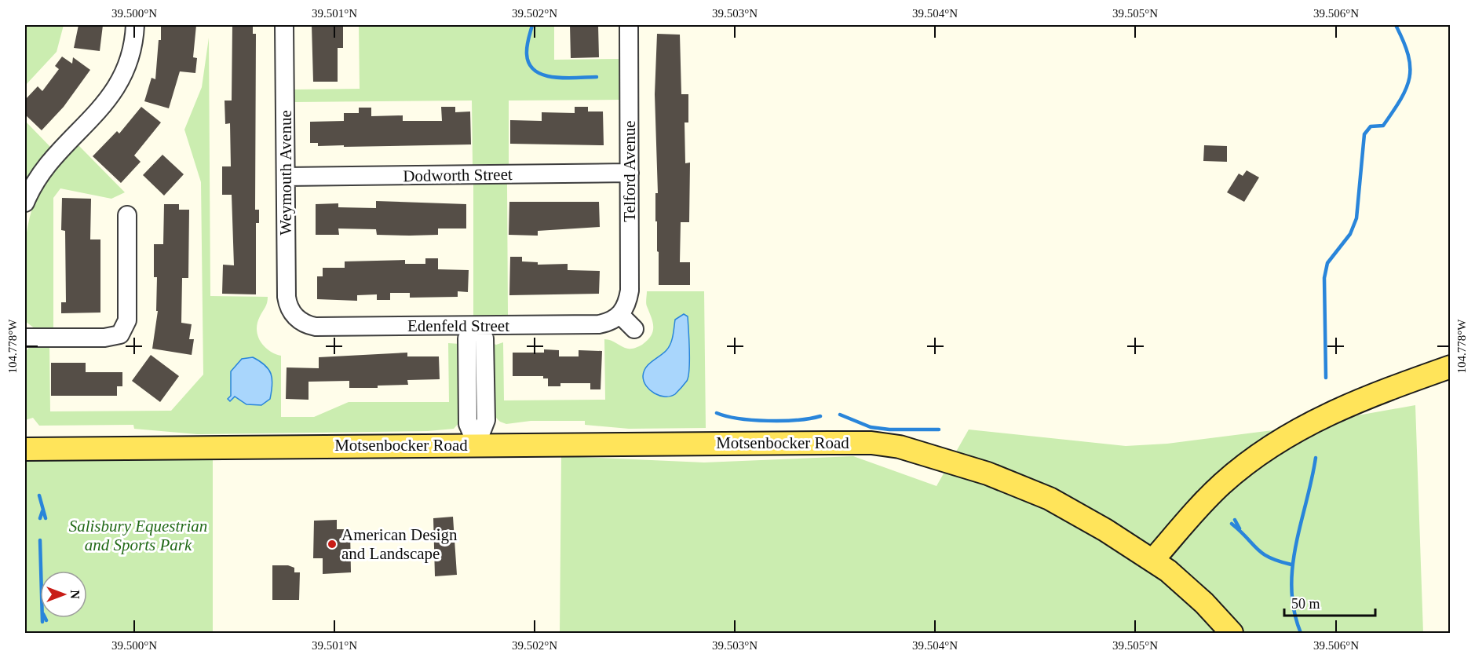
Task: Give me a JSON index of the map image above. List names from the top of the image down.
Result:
{
  "streets": {
    "main road": ["Motsenbocker Road"],
    "street": [
      "Telford Avenue",
      "Weymouth Avenue",
      "Dodworth Street",
      "Edenfeld Street"
    ]
  },
  "crossings": [
    ["Telford Avenue", "Dodworth Street"],
    ["Telford Avenue", "Edenfeld Street"],
    ["Weymouth Avenue", "Dodworth Street"],
    ["Weymouth Avenue", "Edenfeld Street"]
  ],
  "parks": ["Salisbury Equestrian and Sports Park"],
  "places": ["American Design and Landscape"],
  "scale_bar": "50 m",
  "north": "right",
  "coordinates": [
    "39.500°N",
    "39.501°N",
    "39.502°N",
    "39.503°N",
    "39.504°N",
    "39.505°N",
    "39.506°N",
    "104.778°W"
  ]
}
